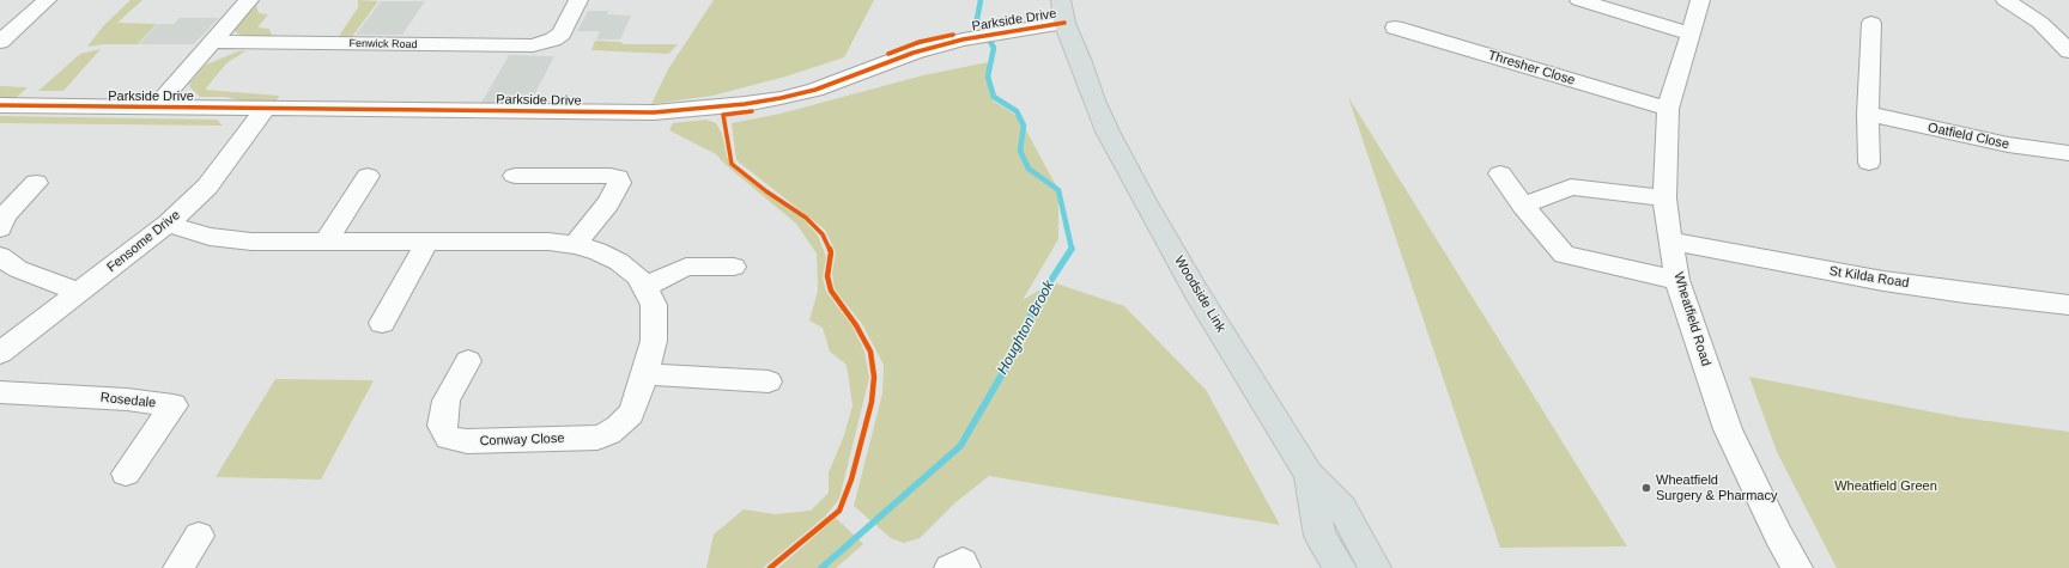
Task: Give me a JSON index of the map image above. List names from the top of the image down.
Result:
{
  "streets": {
    "main road": ["Woodside Link"],
    "street": [
      "Parkside Drive",
      "Fenwick Road",
      "Thresher Close",
      "Oatfield Close",
      "Fensome Drive",
      "St Kilda Road",
      "Wheatfield Road",
      "Rosedale",
      "Conway Close"
    ]
  },
  "crossings": [
    ["Parkside Drive", "Fensome Drive"],
    ["Parkside Drive", "Woodside Link"],
    ["Thresher Close", "Wheatfield Road"],
    ["Fensome Drive", "Conway Close"],
    ["St Kilda Road", "Wheatfield Road"]
  ],
  "water": ["Houghton Brook"],
  "parks": ["Wheatfield Green"],
  "places": ["Wheatfield Surgery & Pharmacy"]
}
